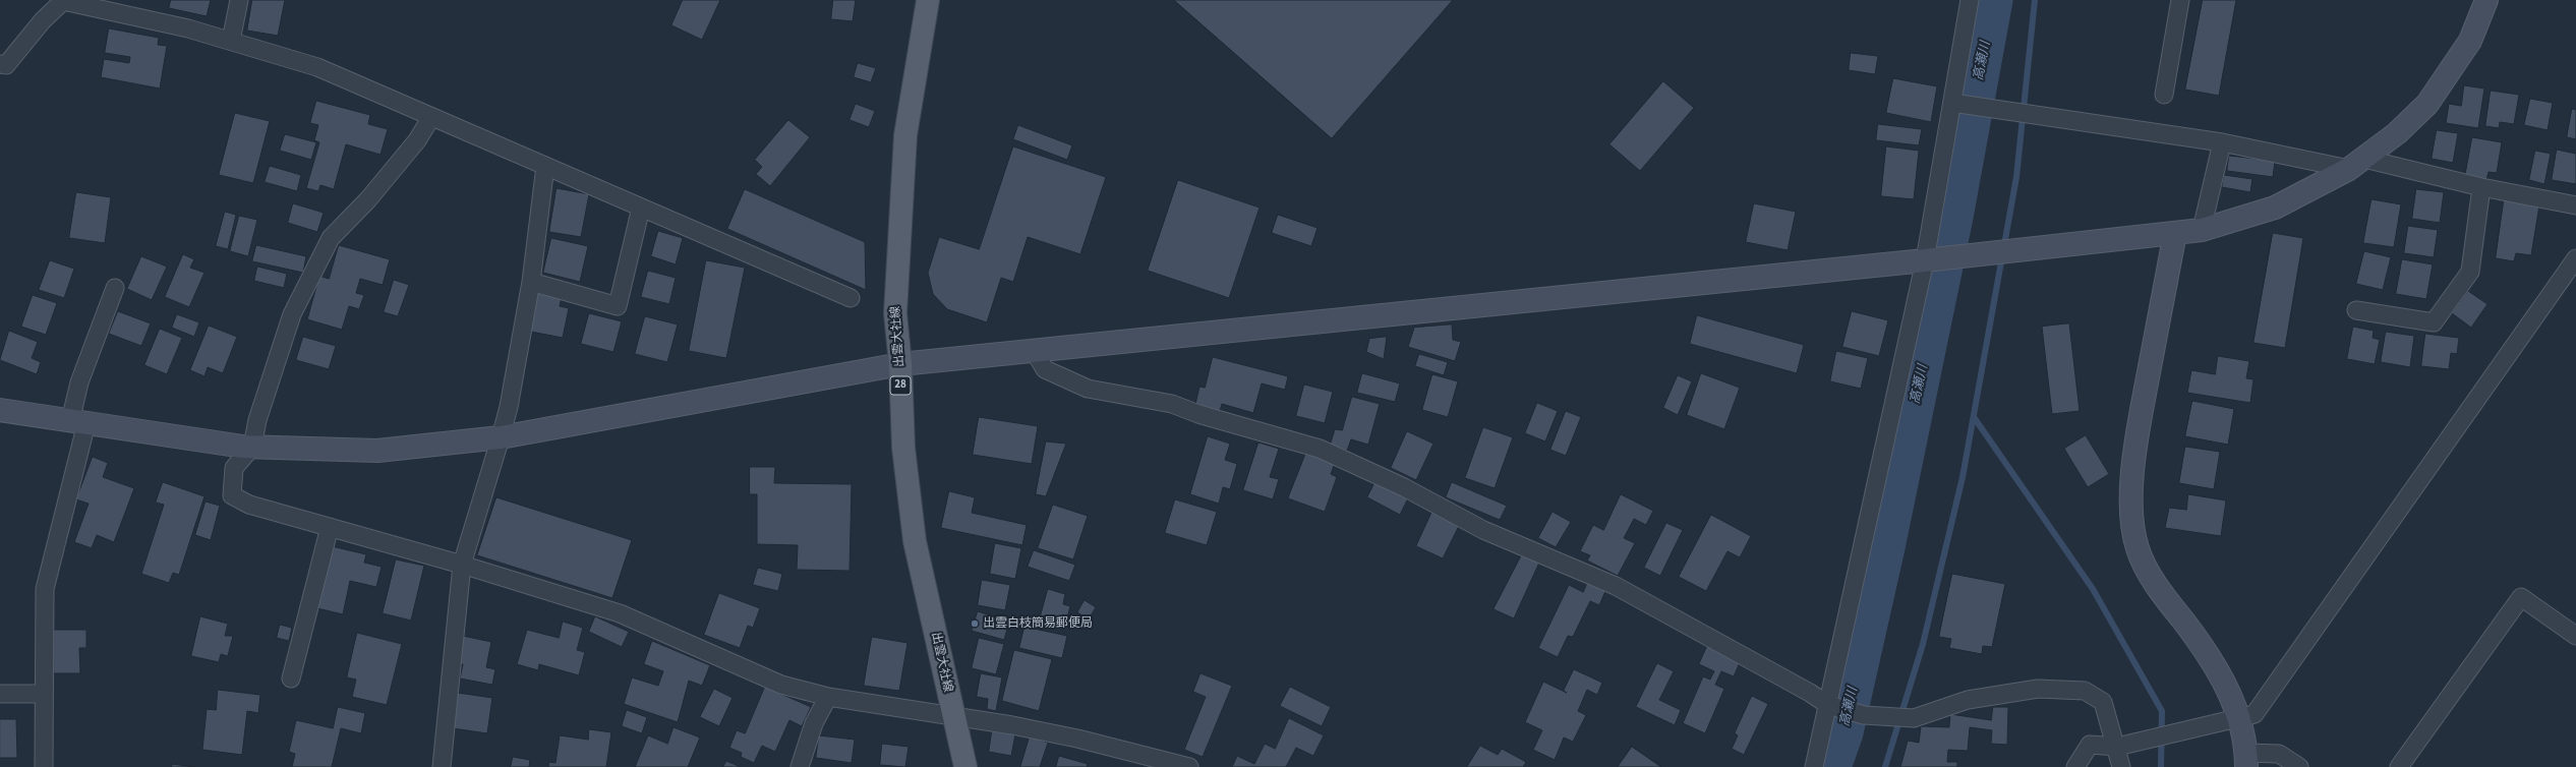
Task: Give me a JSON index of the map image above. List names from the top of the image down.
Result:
{
  "streets": {
    "main road": ["出雲大社線", "28"]
  },
  "water": ["高瀬川"],
  "places": ["出雲白枝簡易郵便局"]
}
